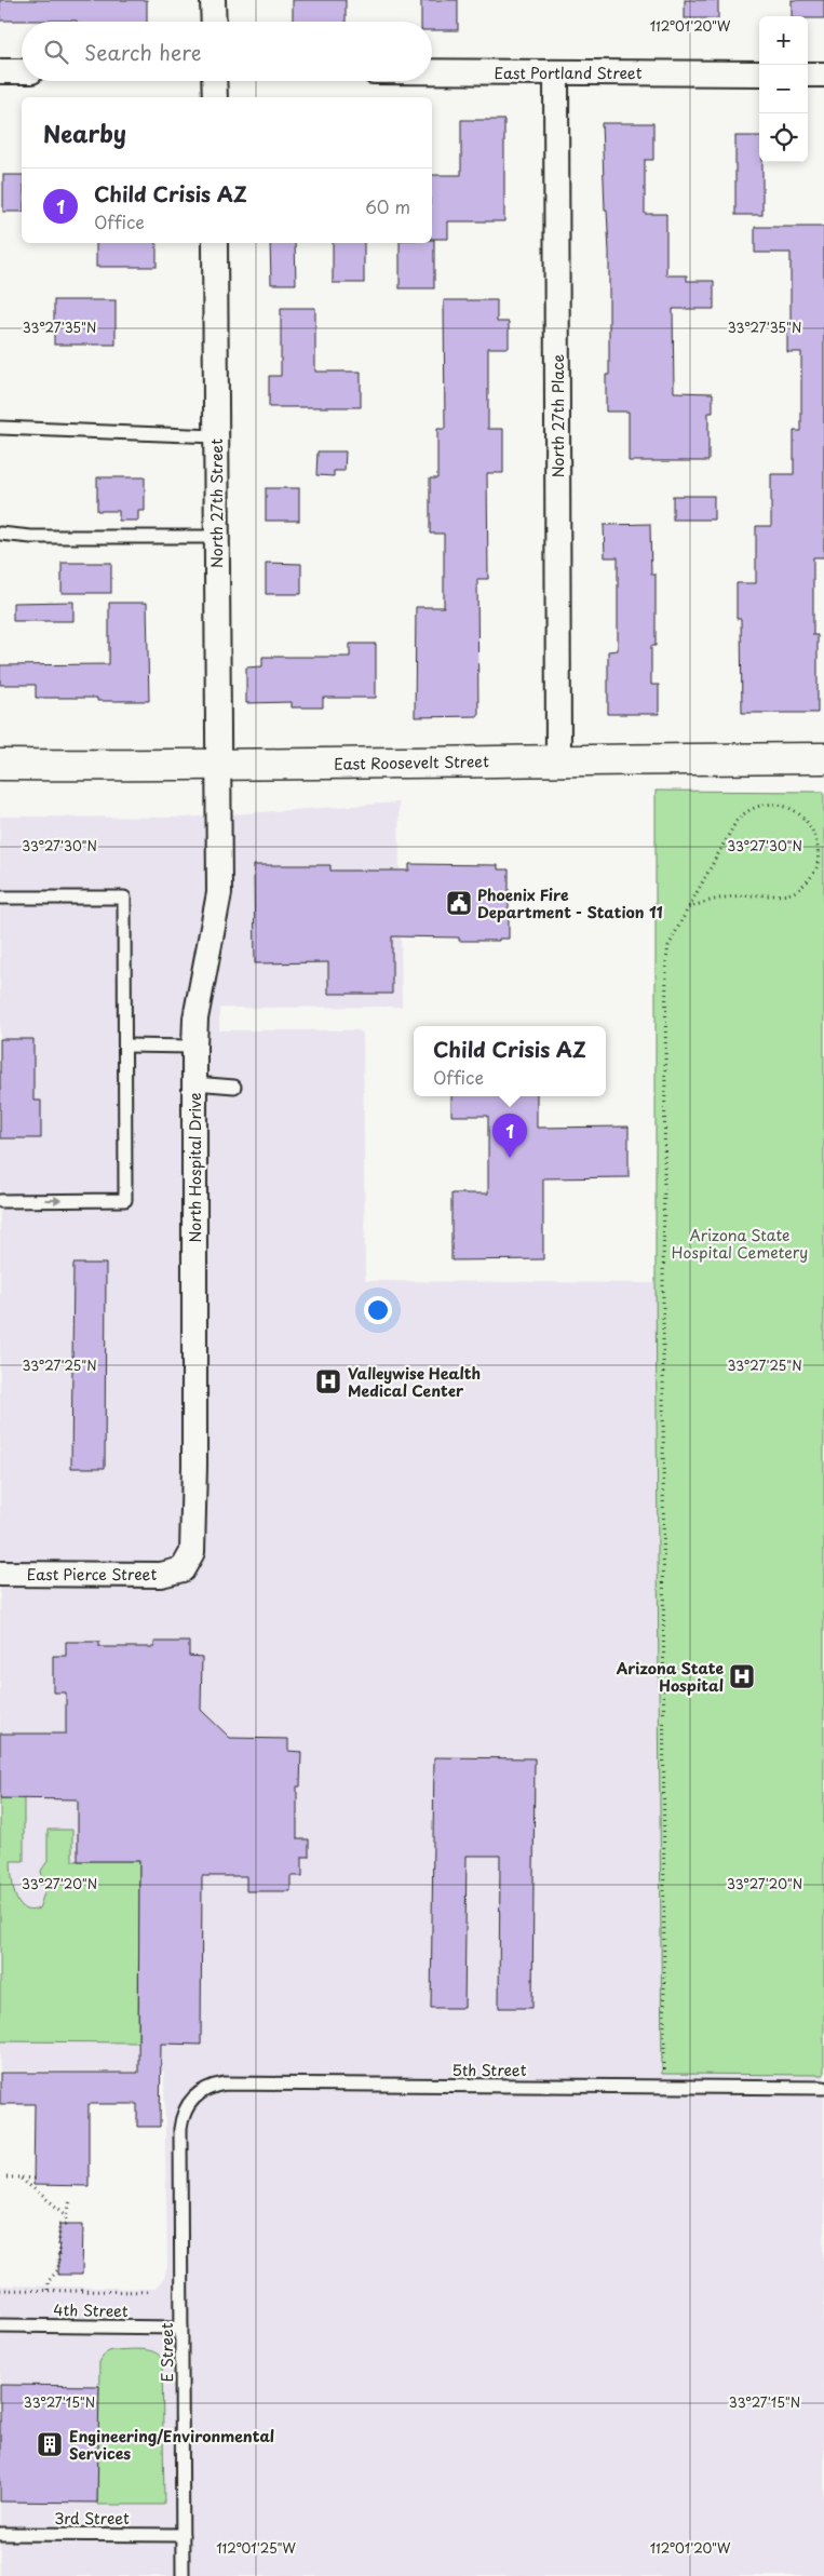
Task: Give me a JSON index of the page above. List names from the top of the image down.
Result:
{
  "streets": {
    "street": [
      "East Portland Street",
      "North 27th Place",
      "North 27th Street",
      "East Roosevelt Street",
      "North Hospital Drive",
      "East Pierce Street"
    ],
    "lane": [
      "5th Street",
      "4th Street",
      "E Street",
      "3rd Street"
    ]
  },
  "crossings": [
    ["East Portland Street", "North 27th Place"],
    ["North 27th Place", "East Roosevelt Street"],
    ["North 27th Street", "East Roosevelt Street"],
    ["North 27th Street", "North Hospital Drive"],
    ["East Roosevelt Street", "North Hospital Drive"],
    ["North Hospital Drive", "East Pierce Street"],
    ["5th Street", "E Street"],
    ["4th Street", "E Street"],
    ["E Street", "3rd Street"]
  ],
  "parks": ["Arizona State Hospital Cemetery"],
  "places": {
    "public building": ["Phoenix Fire Department - Station 11"],
    "hospital": ["Valleywise Health Medical Center", "Arizona State Hospital"],
    "building": ["Engineering/Environmental Services"]
  },
  "page": {
    "map_buttons": ["+", "−"],
    "search": "Search here",
    "heading": "Nearby",
    "list": [
      {
        "mark": "1",
        "name": "Child Crisis AZ",
        "note": "Office",
        "value": "60 m"
      }
    ],
    "popup": ["Child Crisis AZ", "Office"],
    "pins": "1"
  },
  "coordinates": [
    "112°01'20\"W",
    "33°27'35\"N",
    "33°27'30\"N",
    "33°27'25\"N",
    "33°27'20\"N",
    "33°27'15\"N",
    "112°01'25\"W"
  ]
}
